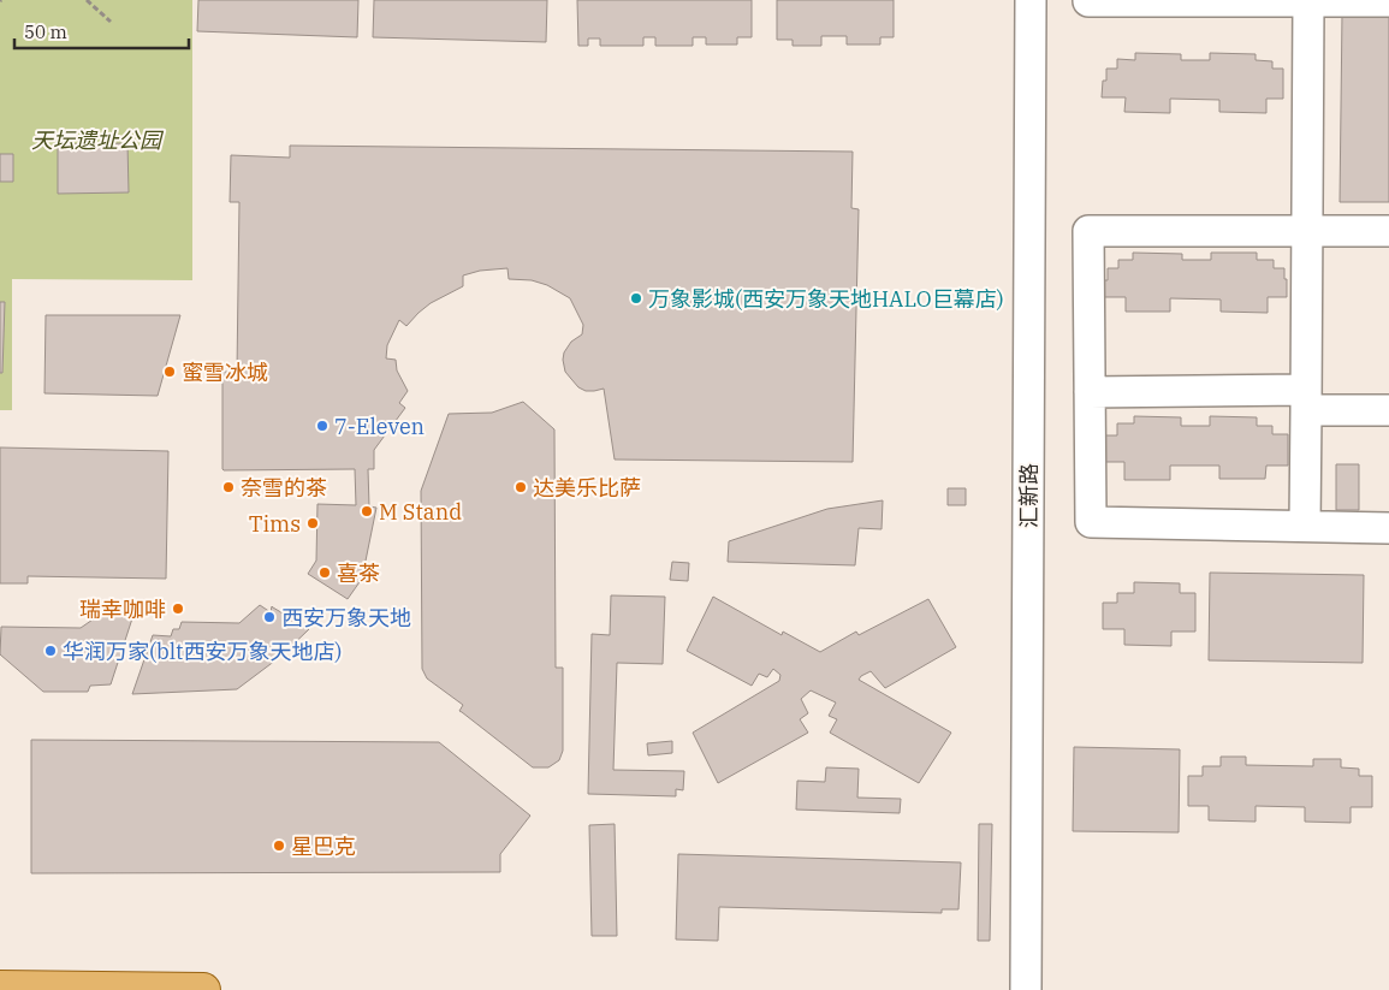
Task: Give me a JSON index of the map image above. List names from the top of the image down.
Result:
{
  "streets": {
    "street": ["汇新路"]
  },
  "parks": ["天坛遗址公园"],
  "places": [
    "万象影城(西安万象天地HALO巨幕店)",
    "蜜雪冰城",
    "7-Eleven",
    "奈雪的茶",
    "达美乐比萨",
    "M Stand",
    "Tims",
    "喜茶",
    "瑞幸咖啡",
    "西安万象天地",
    "华润万家(blt西安万象天地店)",
    "星巴克"
  ],
  "scale_bar": "50 m"
}
